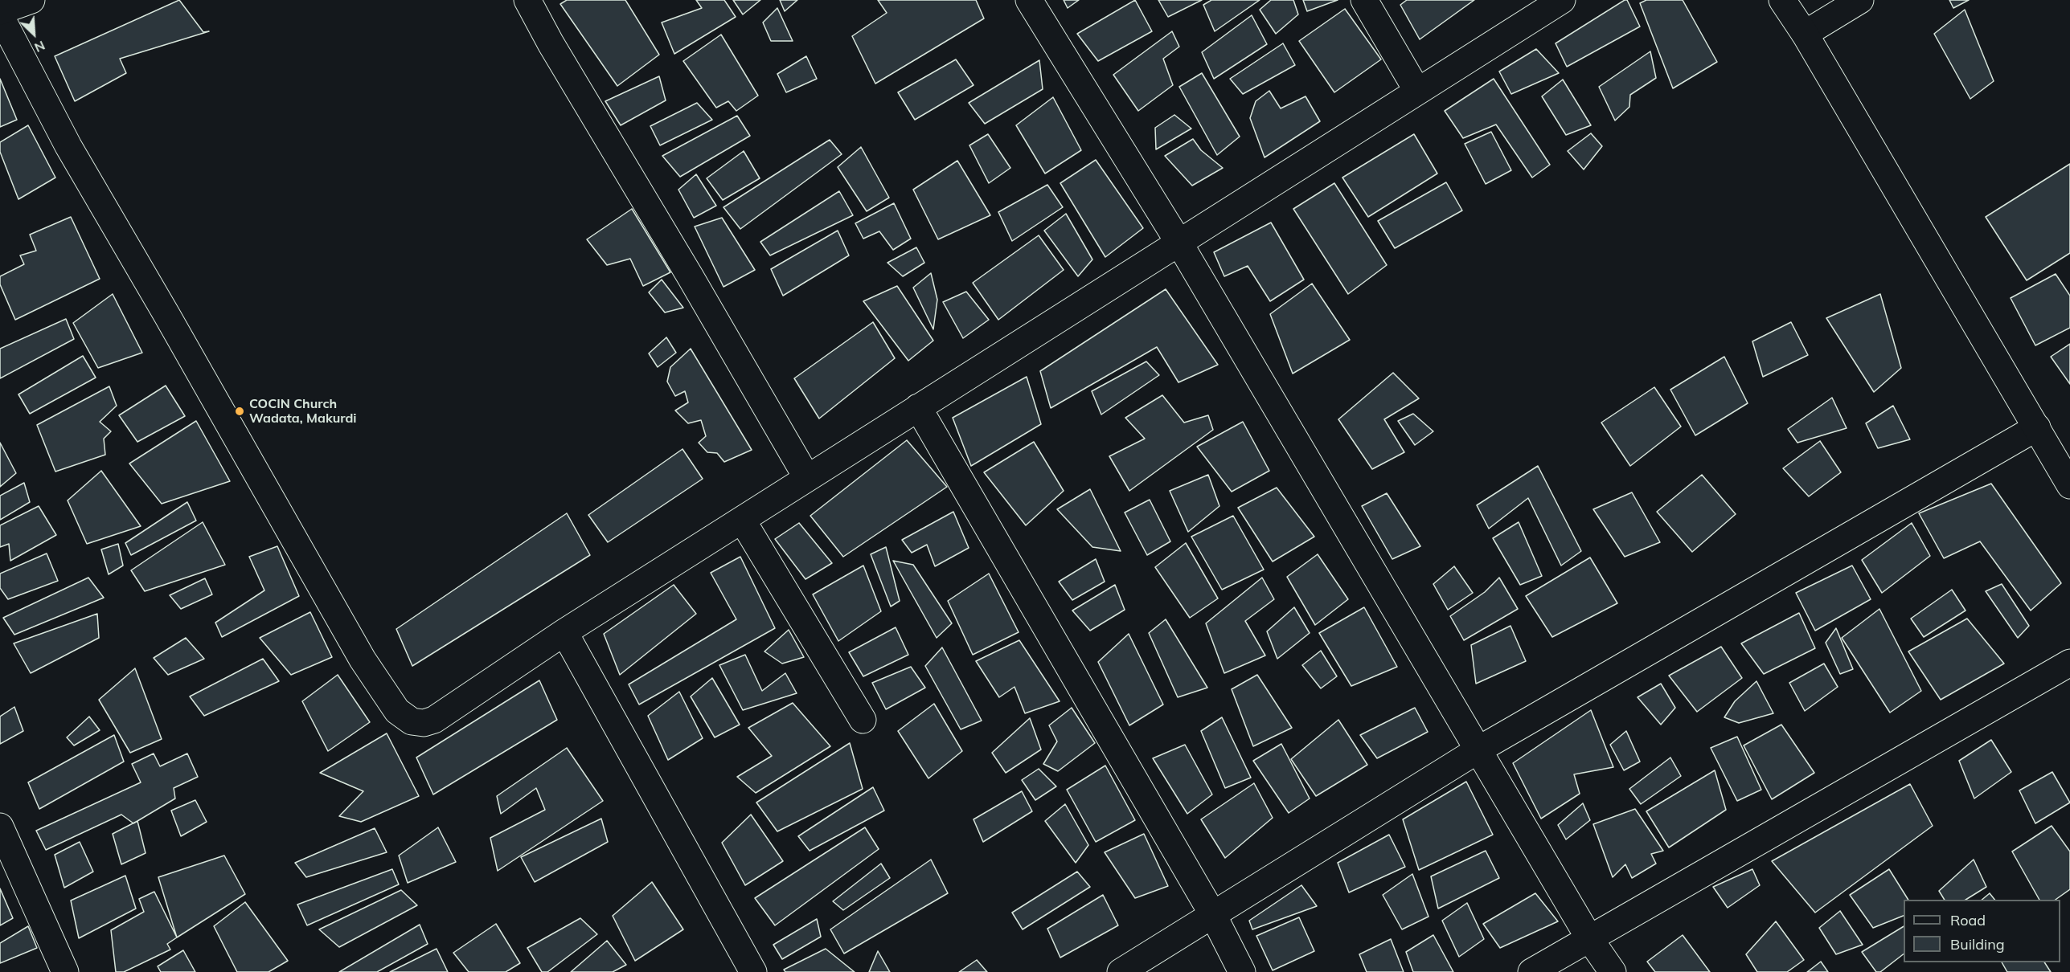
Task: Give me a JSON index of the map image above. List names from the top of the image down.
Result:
{
  "places": ["COCIN Church Wadata, Makurdi"],
  "legend": ["Road", "Building"],
  "north": "bottom right"
}
